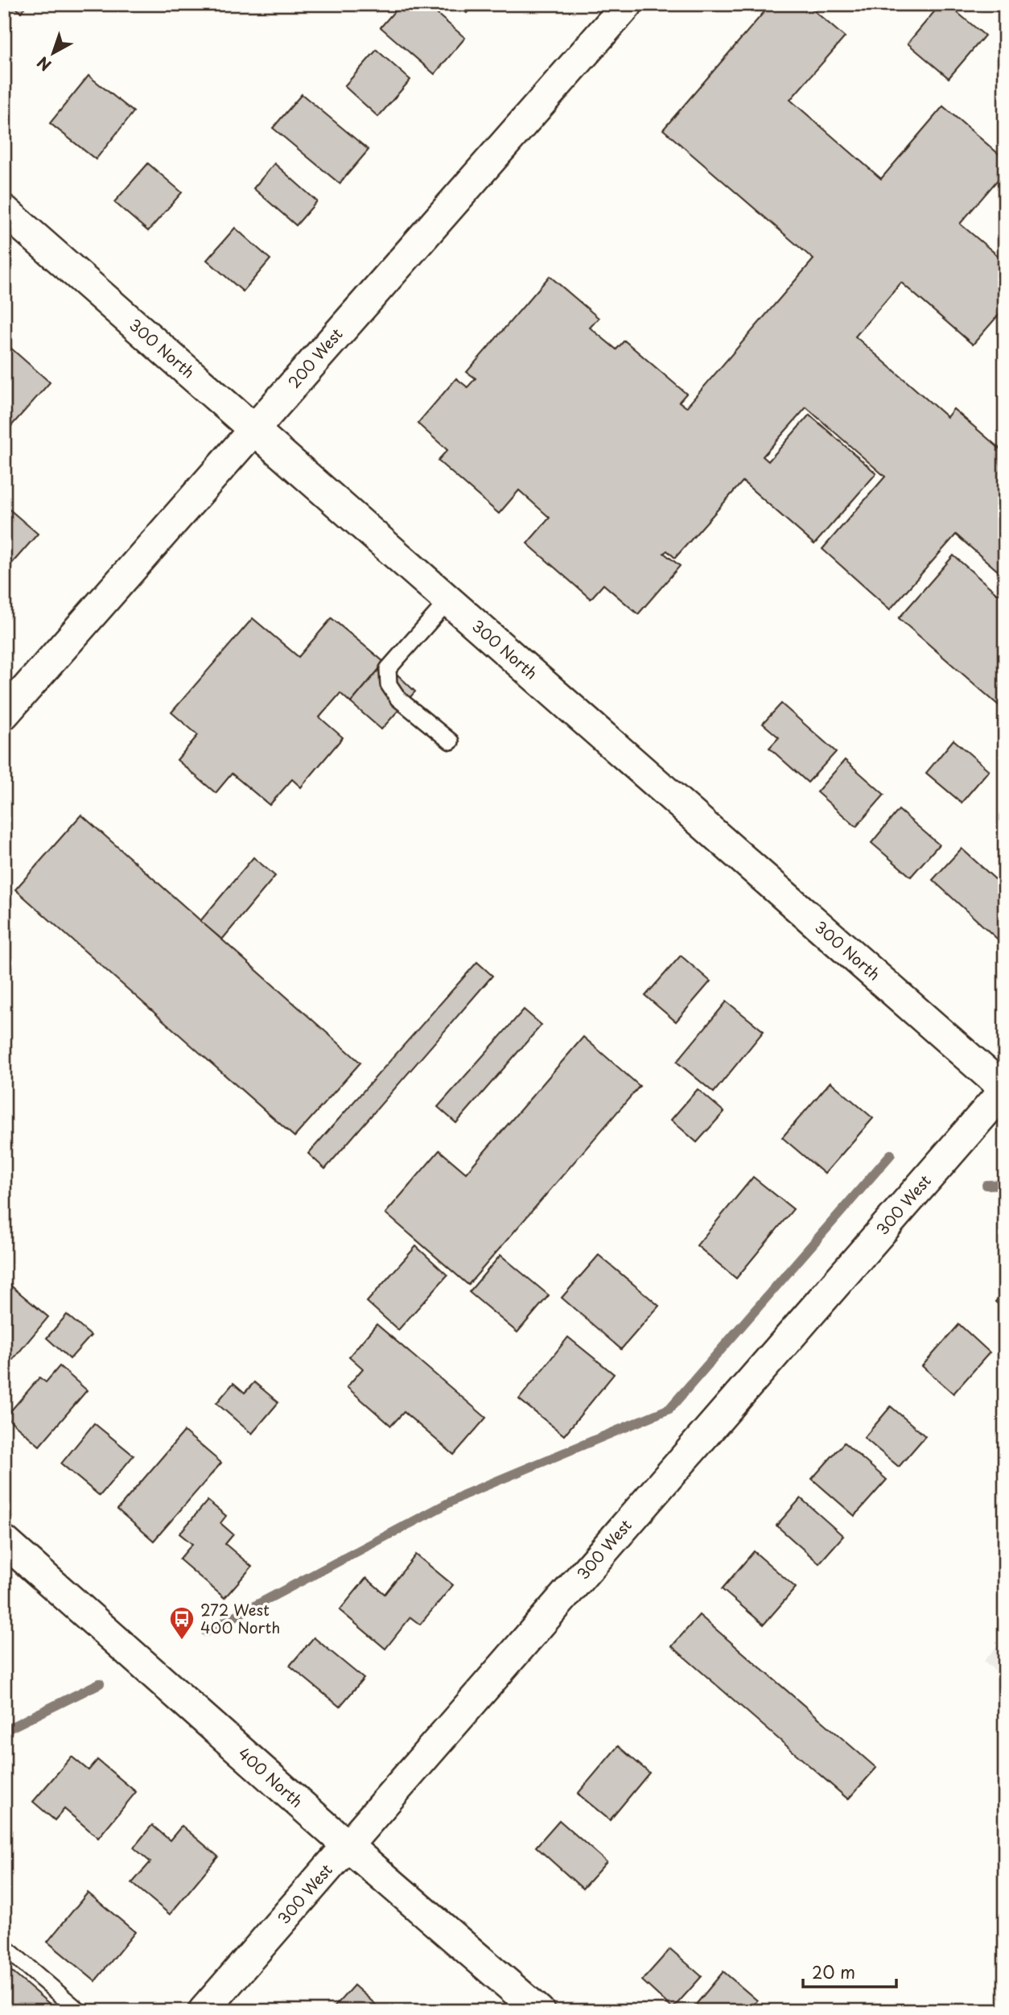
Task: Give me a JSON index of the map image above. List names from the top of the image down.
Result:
{
  "streets": {
    "street": [
      "300 North",
      "200 West",
      "300 West",
      "400 North"
    ]
  },
  "crossings": [
    ["300 North", "200 West"],
    ["300 North", "300 West"],
    ["300 West", "400 North"]
  ],
  "places": {
    "bus stop": ["272 West 400 North"]
  },
  "scale_bar": "20 m",
  "north": "bottom left"
}
